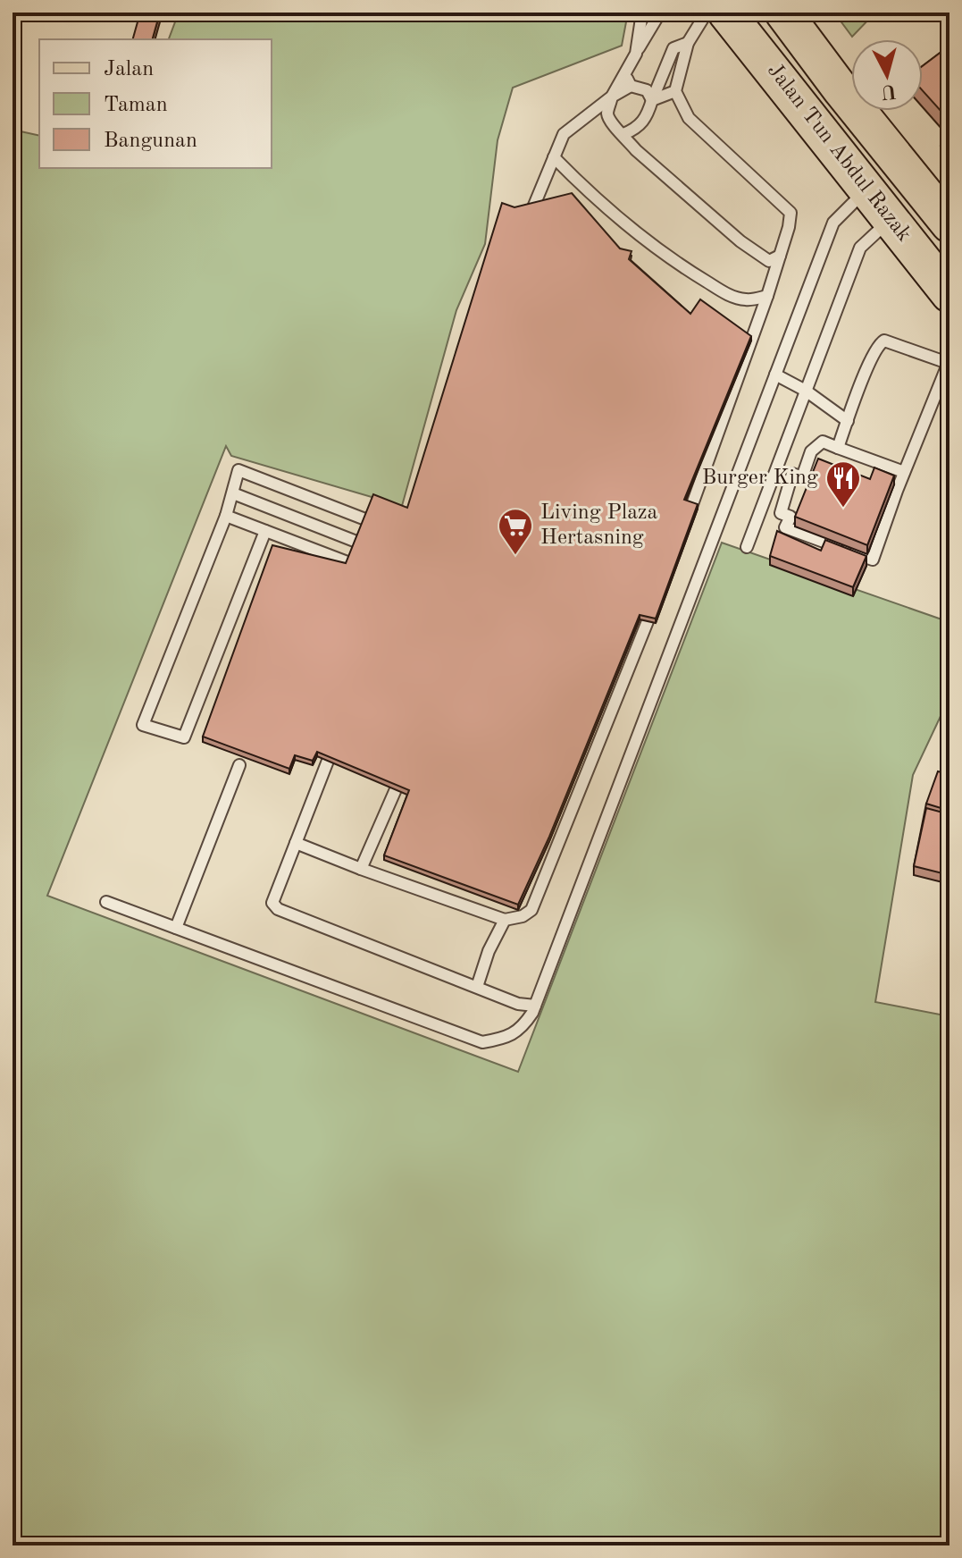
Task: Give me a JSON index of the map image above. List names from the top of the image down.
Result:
{
  "streets": {
    "main road": ["Jalan Tun Abdul Razak"]
  },
  "places": {
    "restaurant": ["Burger King"],
    "supermarket": ["Living Plaza Hertasning"]
  },
  "legend": ["Jalan", "Taman", "Bangunan"],
  "north": "bottom"
}
